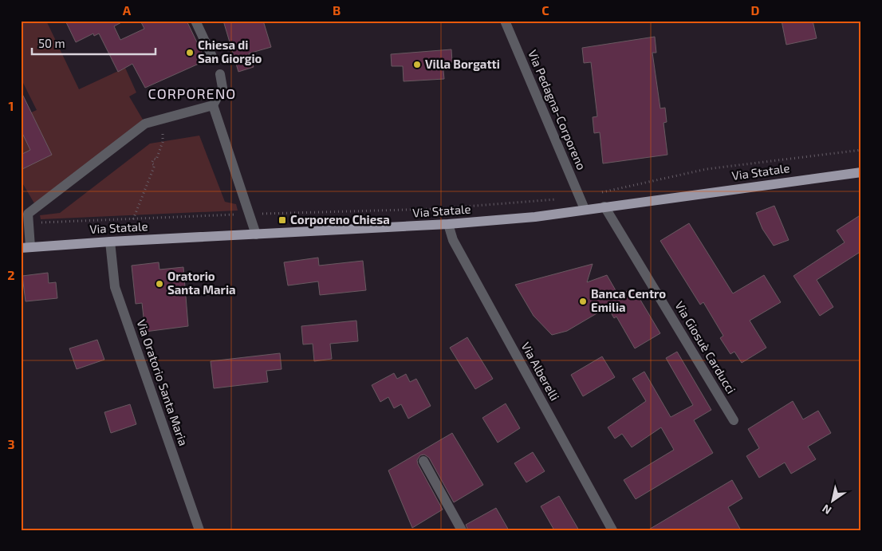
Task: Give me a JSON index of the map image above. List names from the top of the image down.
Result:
{
  "streets": {
    "main road": ["Via Statale"],
    "street": [
      "Via Pedagna-Corporeno",
      "Via Giosuè Carducci",
      "Via Alberelli",
      "Via Oratorio Santa Maria"
    ]
  },
  "crossings": [
    ["Via Pedagna-Corporeno", "Via Statale"],
    ["Via Statale", "Via Giosuè Carducci"],
    ["Via Statale", "Via Alberelli"],
    ["Via Statale", "Via Oratorio Santa Maria"]
  ],
  "districts": ["CORPORENO"],
  "places": {
    "other": [
      "Chiesa di San Giorgio",
      "Villa Borgatti",
      "Oratorio Santa Maria",
      "Banca Centro Emilia"
    ],
    "transit": ["Corporeno Chiesa"]
  },
  "scale_bar": "50 m",
  "north": "bottom left",
  "grid": {
    "columns": [
      "A",
      "B",
      "C",
      "D"
    ],
    "rows": ["1", "2", "3"]
  }
}
